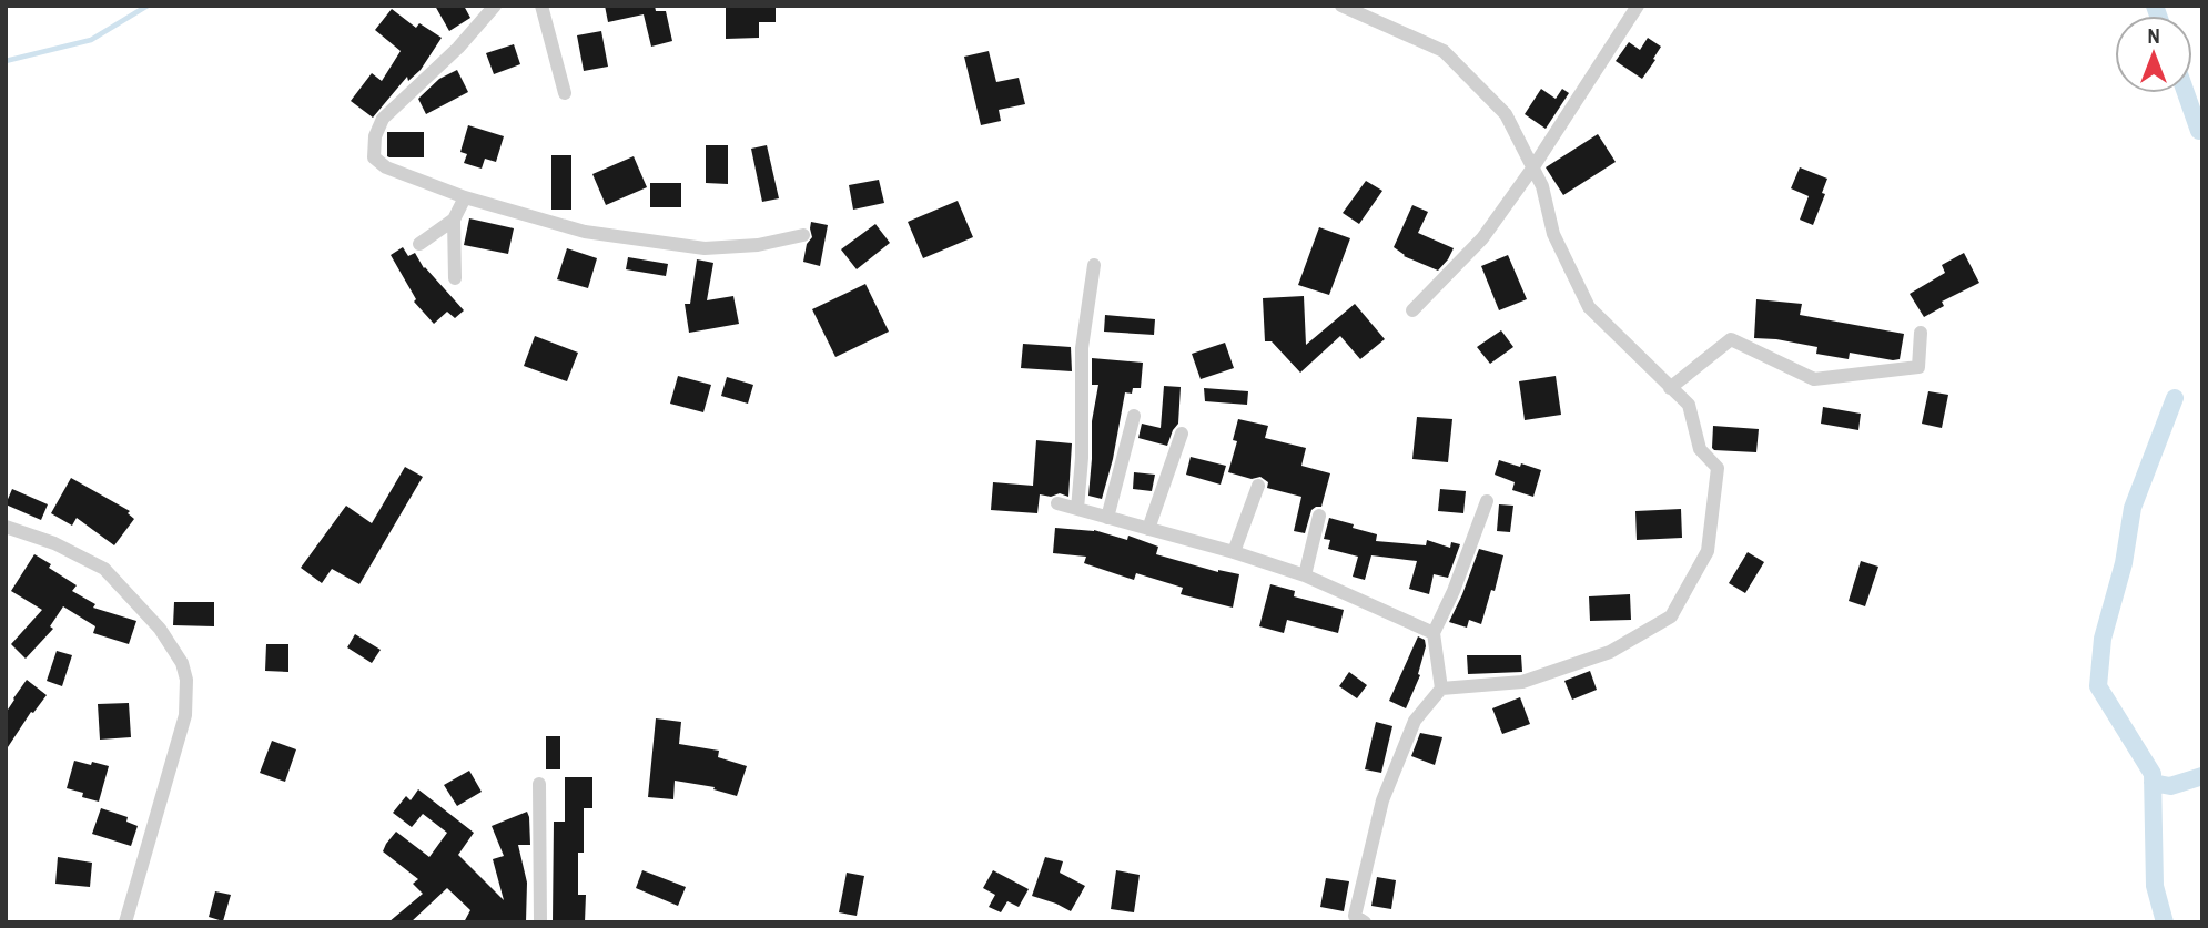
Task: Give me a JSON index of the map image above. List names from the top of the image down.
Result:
{
  "north": "top"
}
